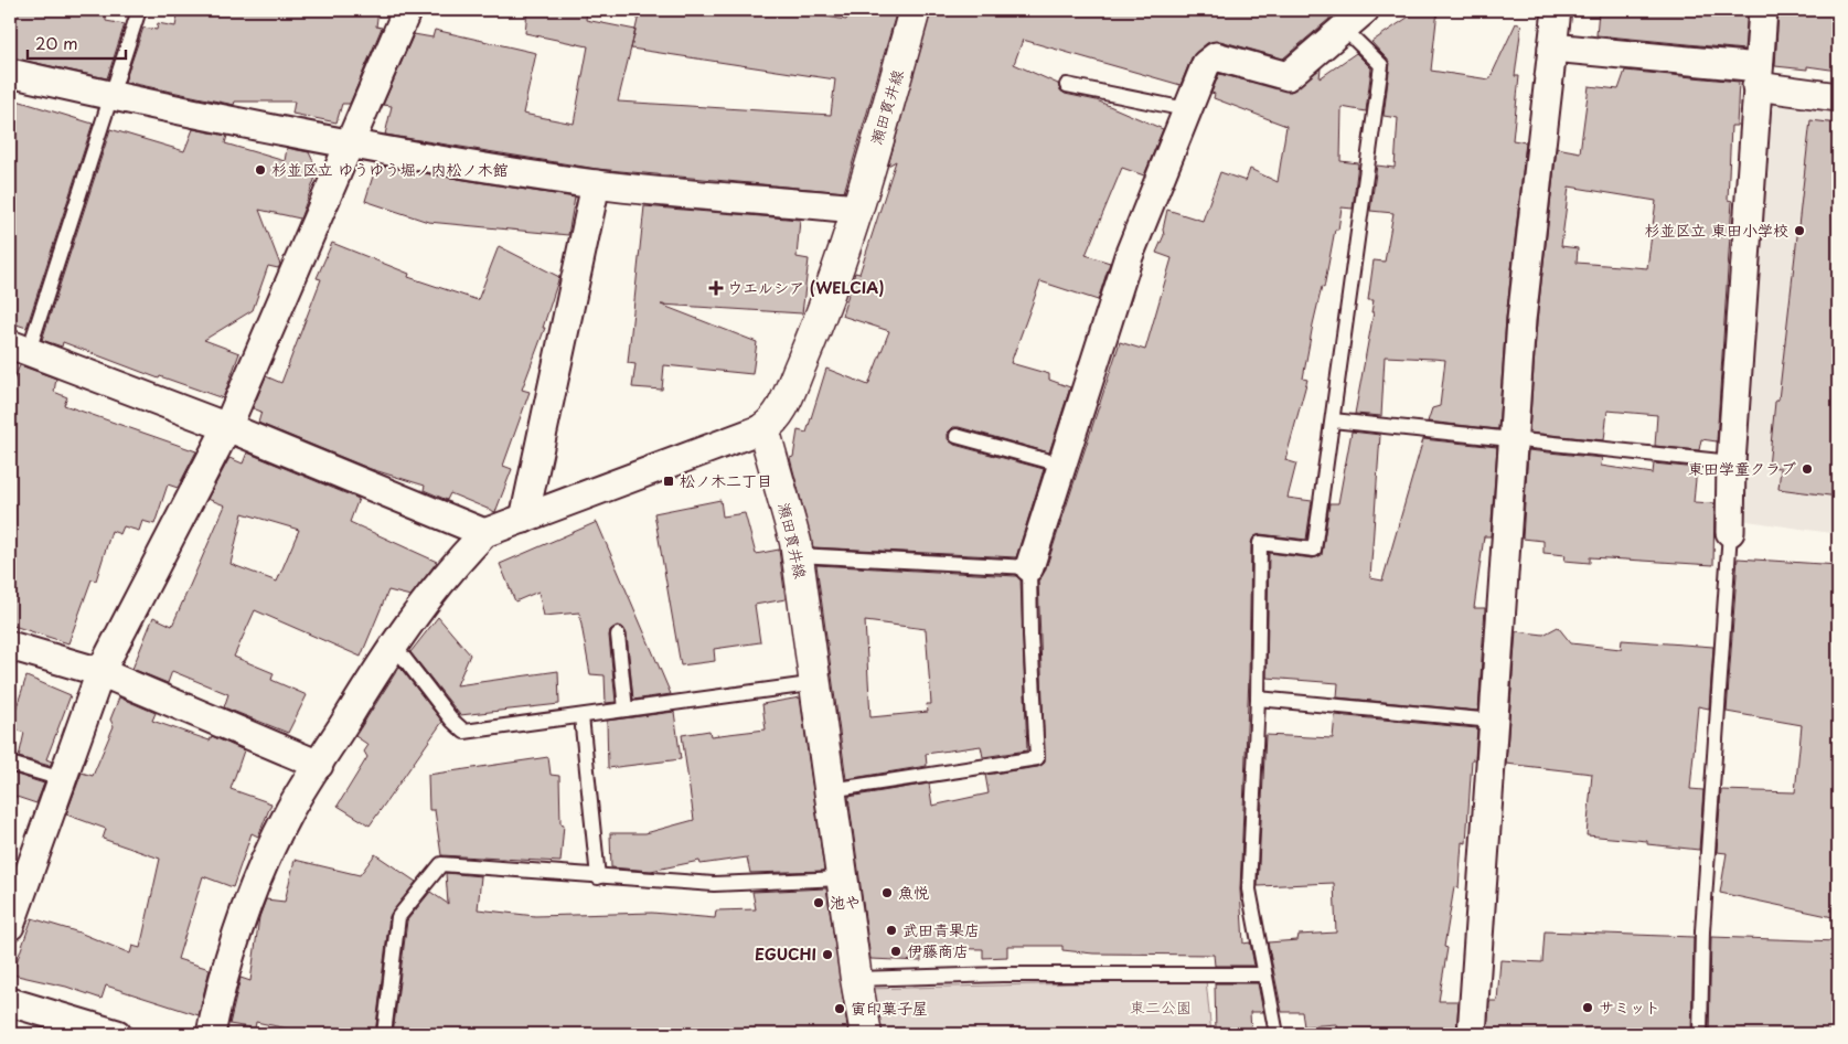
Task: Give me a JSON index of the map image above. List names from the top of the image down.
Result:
{
  "streets": {
    "main road": ["瀬田貫井線"]
  },
  "parks": ["東二公園"],
  "places": {
    "other": [
      "杉並区立 ゆうゆう堀ノ内松ノ木館",
      "杉並区立 東田小学校",
      "東田学童クラブ",
      "魚悦",
      "池や",
      "武田青果店",
      "伊藤商店",
      "EGUCHI",
      "サミット",
      "寅印菓子屋"
    ],
    "health": ["ウエルシア (WELCIA)"],
    "transit": ["松ノ木二丁目"]
  },
  "scale_bar": "20 m"
}
